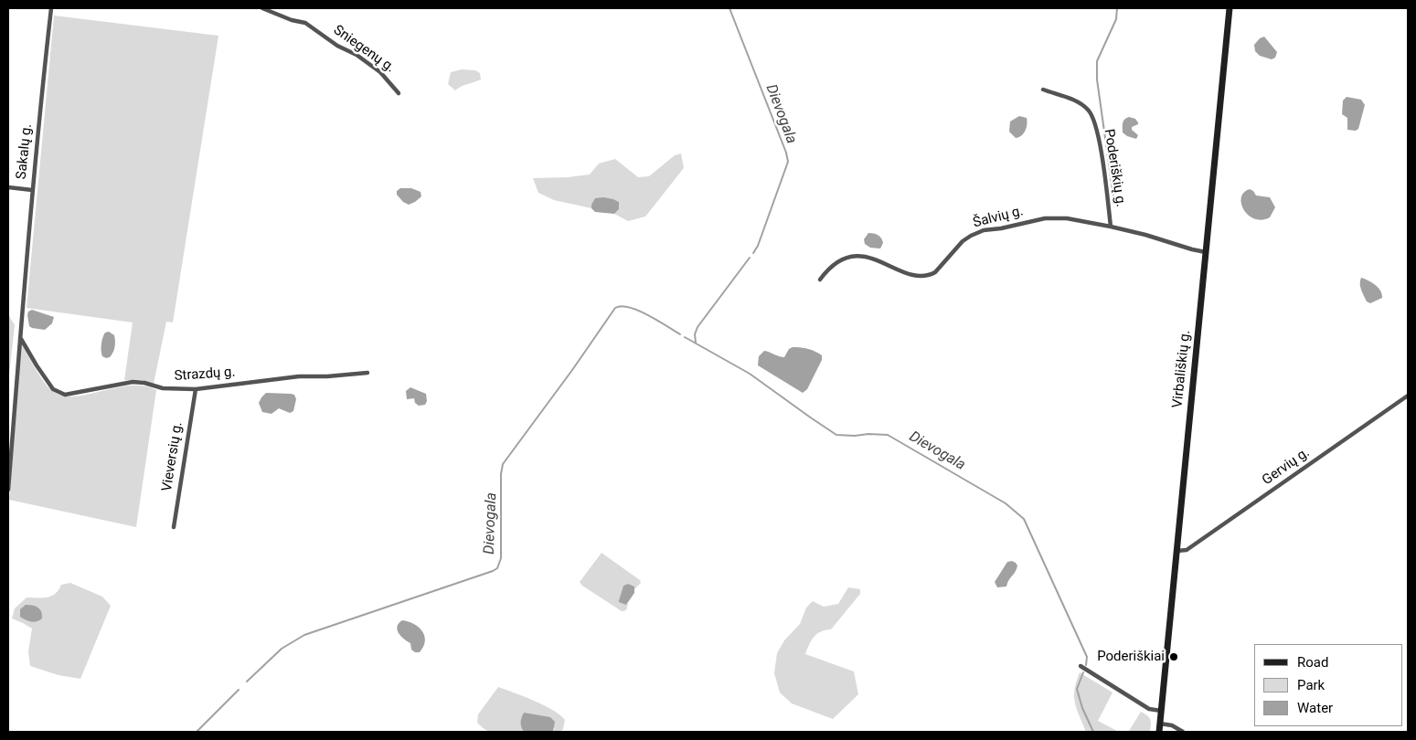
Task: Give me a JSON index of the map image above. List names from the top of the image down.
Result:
{
  "streets": {
    "main road": ["Virbališkių g."],
    "street": [
      "Sniegenų g.",
      "Sakalų g.",
      "Poderiškių g.",
      "Šalvių g.",
      "Strazdų g.",
      "Vieversių g.",
      "Gervių g."
    ]
  },
  "crossings": [
    ["Sakalų g.", "Strazdų g."],
    ["Poderiškių g.", "Šalvių g."],
    ["Šalvių g.", "Virbališkių g."],
    ["Virbališkių g.", "Gervių g."],
    ["Strazdų g.", "Vieversių g."]
  ],
  "water": ["Dievogala"],
  "places": ["Poderiškiai"],
  "legend": ["Road", "Park", "Water"]
}
